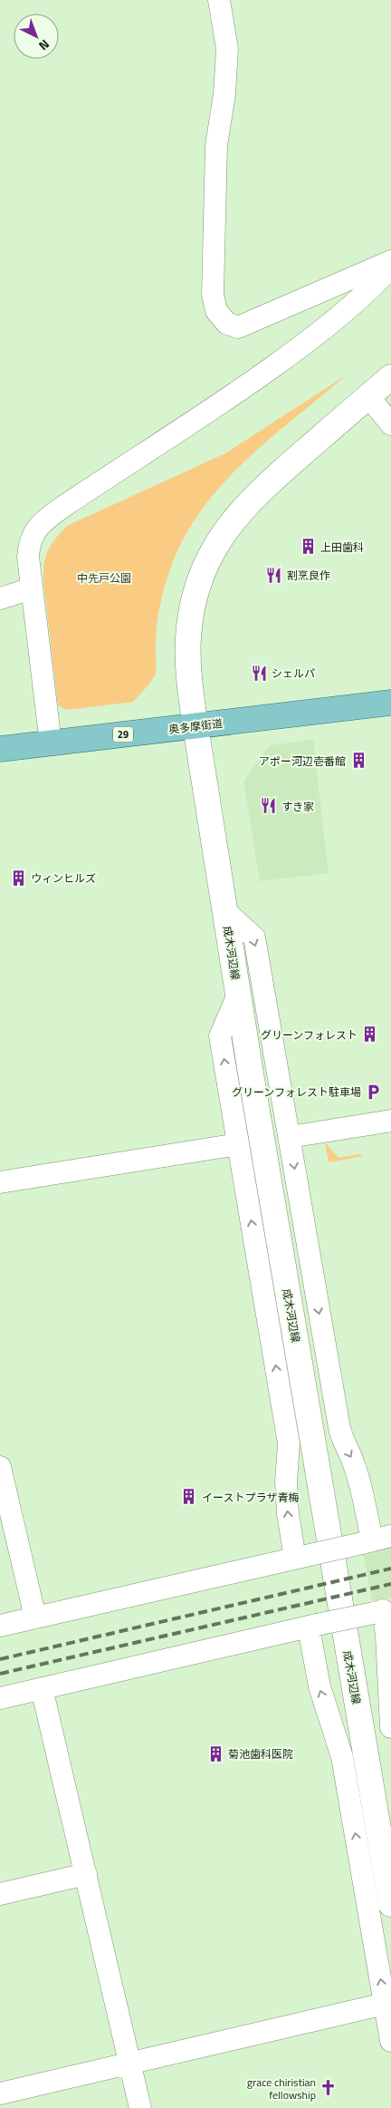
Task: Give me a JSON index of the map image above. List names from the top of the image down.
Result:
{
  "streets": {
    "main road": ["奥多摩街道", "29", "成木河辺線"]
  },
  "crossings": [
    ["奥多摩街道", "成木河辺線"]
  ],
  "parks": ["中先戸公園"],
  "places": {
    "building": [
      "上田歯科",
      "アポー河辺壱番館",
      "ウィンヒルズ",
      "グリーンフォレスト",
      "イーストプラザ青梅",
      "菊池歯科医院"
    ],
    "restaurant": ["割烹良作", "シェルパ", "すき家"],
    "parking": ["グリーンフォレスト駐車場"],
    "church": ["grace chiristian fellowship"]
  },
  "north": "bottom right"
}
